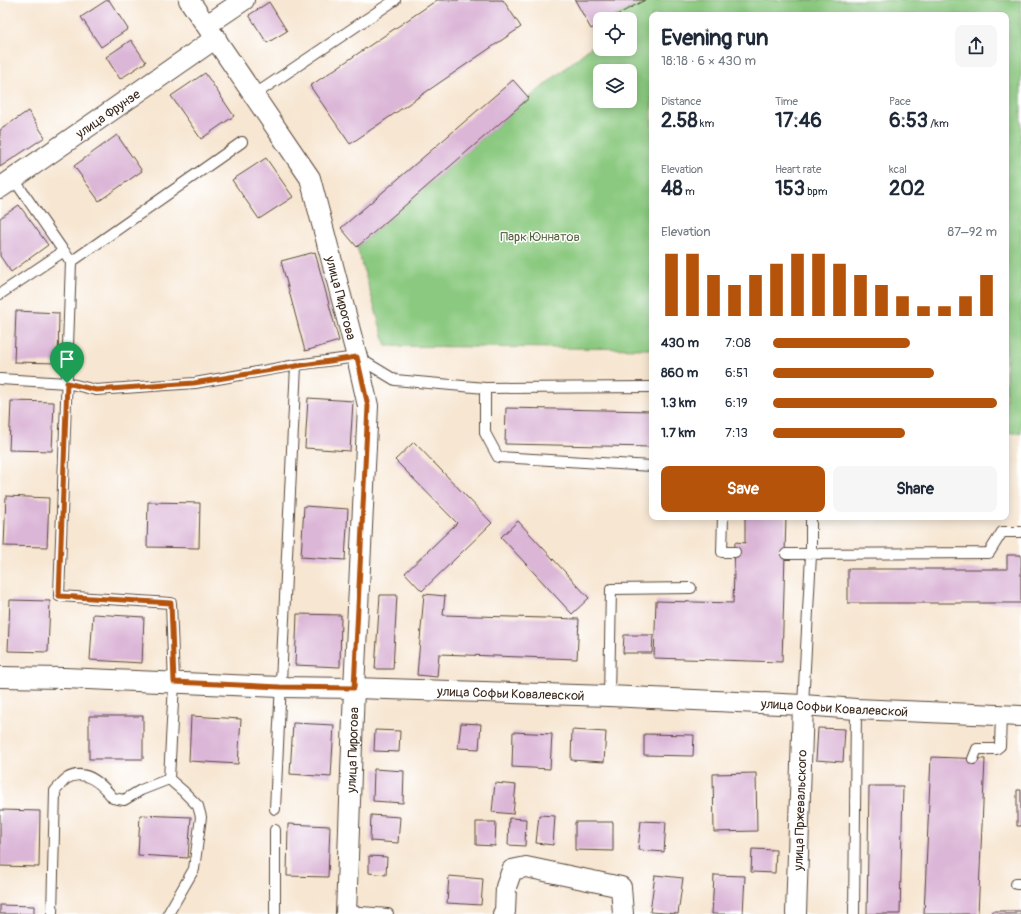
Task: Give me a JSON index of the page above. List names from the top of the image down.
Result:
{
  "streets": {
    "street": [
      "улица Фрунзе",
      "улица Пирогова",
      "улица Софьи Ковалевской",
      "улица Пржевальского"
    ]
  },
  "crossings": [
    ["улица Фрунзе", "улица Пирогова"],
    ["улица Пирогова", "улица Софьи Ковалевской"],
    ["улица Софьи Ковалевской", "улица Пржевальского"]
  ],
  "parks": ["Парк Юннатов"],
  "page": {
    "heading": ["Evening run", "18:18 · 6 × 430 m"],
    "stats": [
      ["Distance", "2.58 km"],
      ["Time", "17:46"],
      ["Pace", "6:53 /km"],
      ["Elevation", "48 m"],
      ["Heart rate", "153 bpm"],
      ["kcal", "202"]
    ],
    "chart": ["Elevation", "87–92 m"],
    "list": [
      {
        "name": "430 m",
        "note": "7:08"
      },
      {
        "name": "860 m",
        "note": "6:51"
      },
      {
        "name": "1.3 km",
        "note": "6:19"
      },
      {
        "name": "1.7 km",
        "note": "7:13"
      }
    ],
    "buttons": ["Save", "Share"]
  }
}
